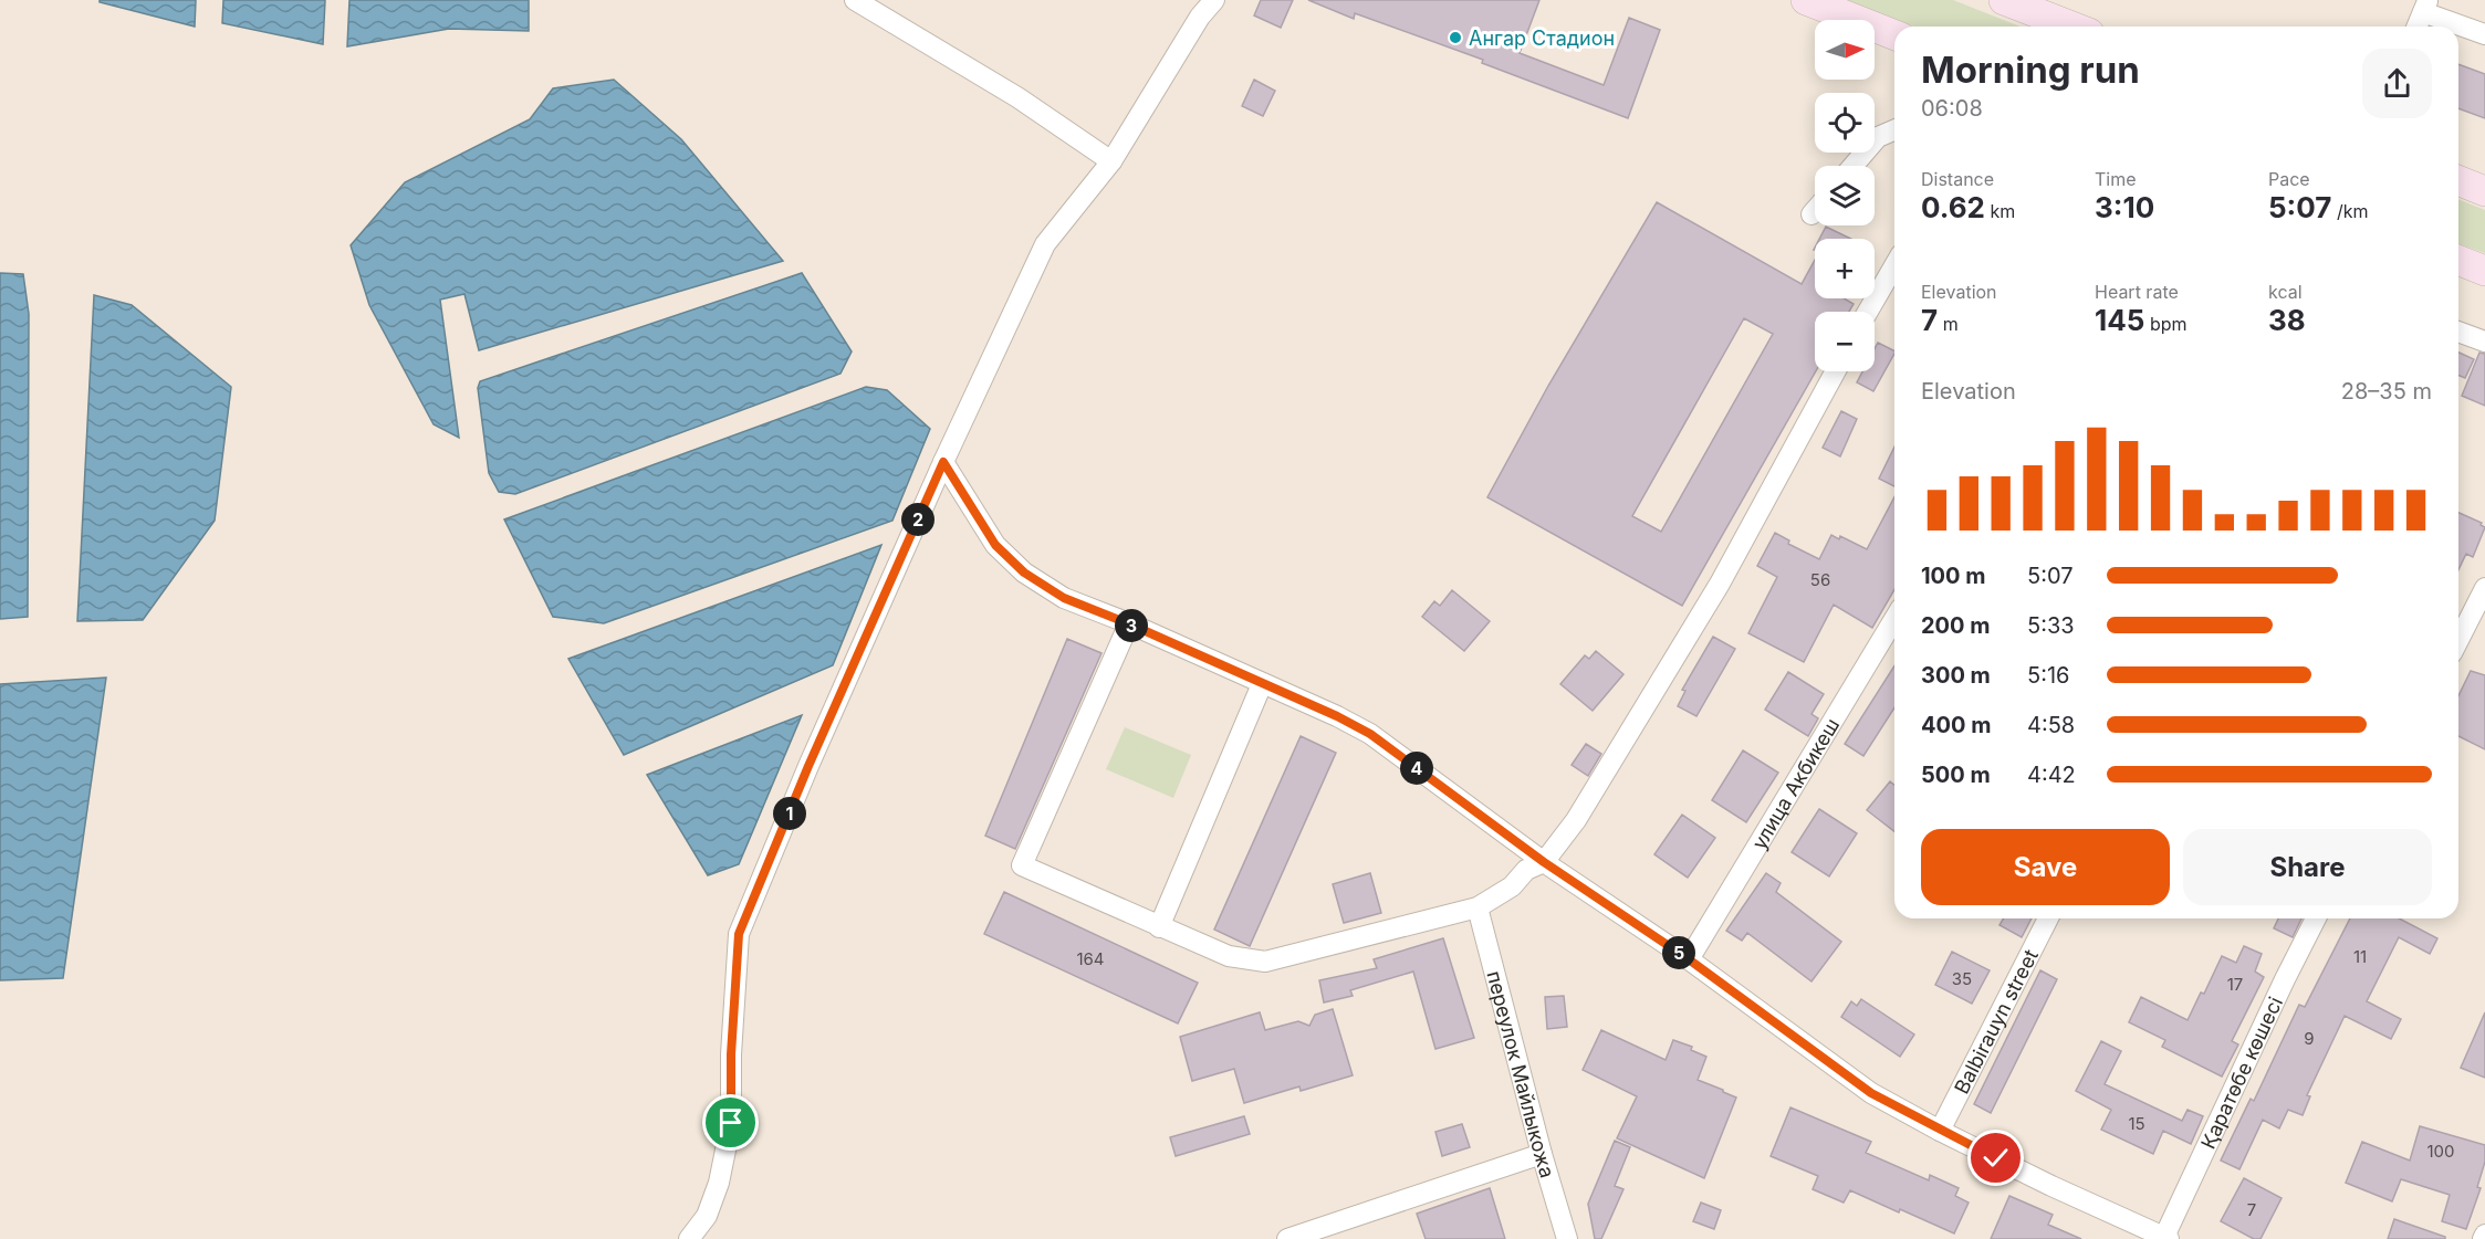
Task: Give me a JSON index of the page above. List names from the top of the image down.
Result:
{
  "streets": {
    "street": [
      "улица Акбикеш",
      "Balbirauyn street",
      "переулок Майлыкожа",
      "Қаратөбе көшесі"
    ]
  },
  "places": ["Ангар Стадион"],
  "house_numbers": [
    "56",
    "11",
    "164",
    "35",
    "17",
    "9",
    "15",
    "100",
    "7"
  ],
  "north": "right",
  "page": {
    "map_buttons": ["+", "−"],
    "heading": ["Morning run", "06:08"],
    "stats": [
      ["Distance", "0.62 km"],
      ["Time", "3:10"],
      ["Pace", "5:07 /km"],
      ["Elevation", "7 m"],
      ["Heart rate", "145 bpm"],
      ["kcal", "38"]
    ],
    "chart": ["Elevation", "28–35 m"],
    "pins": [
      "2",
      "3",
      "4",
      "1",
      "5"
    ],
    "list": [
      {
        "name": "100 m",
        "note": "5:07"
      },
      {
        "name": "200 m",
        "note": "5:33"
      },
      {
        "name": "300 m",
        "note": "5:16"
      },
      {
        "name": "400 m",
        "note": "4:58"
      },
      {
        "name": "500 m",
        "note": "4:42"
      }
    ],
    "buttons": ["Save", "Share"]
  }
}
